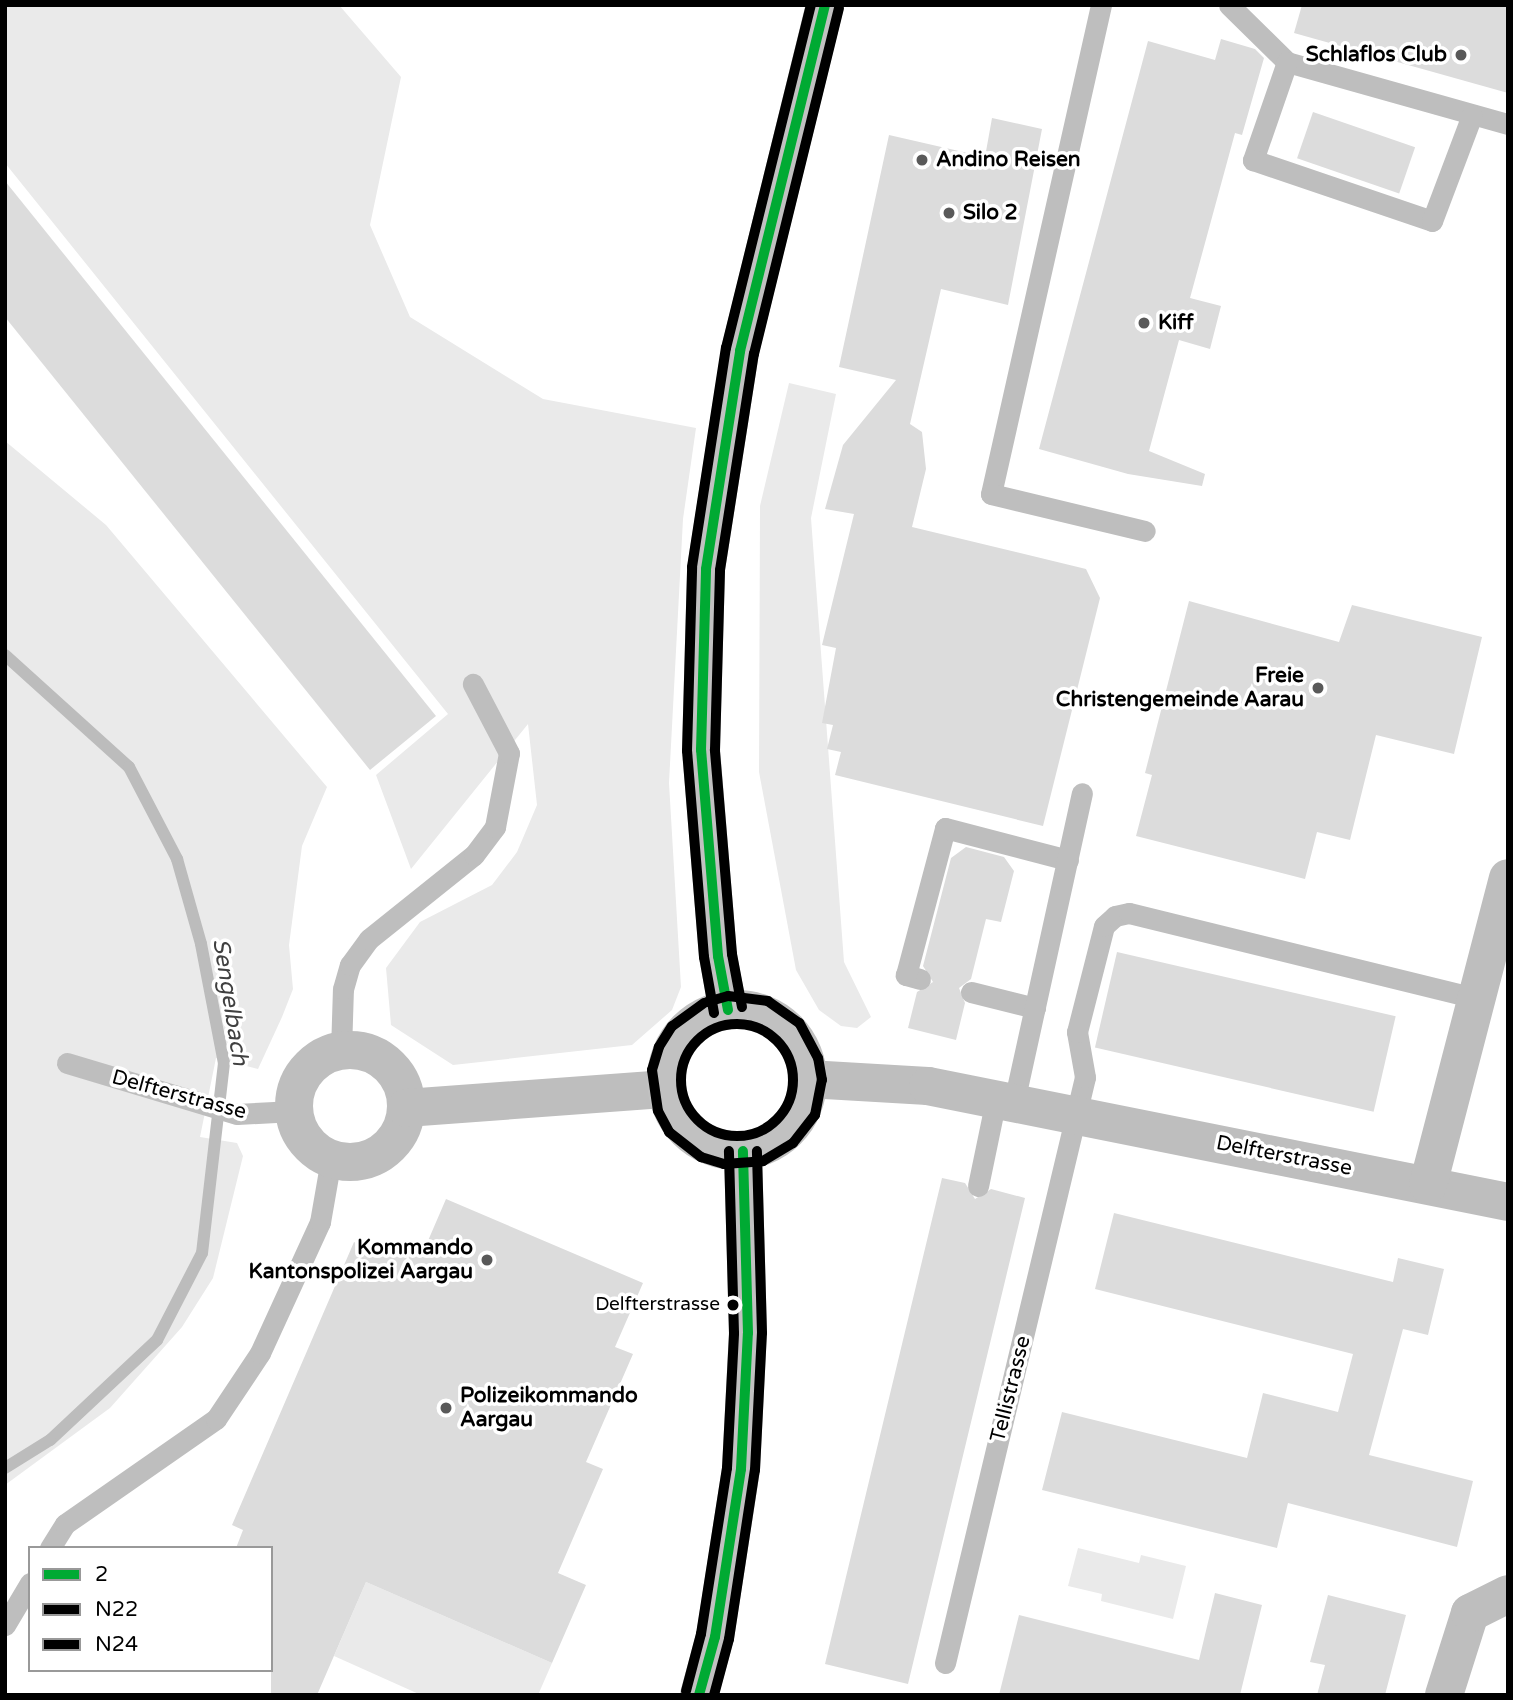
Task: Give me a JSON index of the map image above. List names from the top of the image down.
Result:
{
  "streets": {
    "street": ["Delfterstrasse"],
    "lane": ["Tellistrasse"]
  },
  "crossings": [
    ["Delfterstrasse", "Tellistrasse"]
  ],
  "water": ["Sengelbach"],
  "places": [
    "Schlaflos Club",
    "Andino Reisen",
    "Silo 2",
    "Kiff",
    "Freie Christengemeinde Aarau",
    "Kommando Kantonspolizei Aargau",
    "Delfterstrasse",
    "Polizeikommando Aargau"
  ],
  "lines": ["transit line 2", "transit line N24", "transit line N22"],
  "legend": ["2", "N22", "N24"]
}
